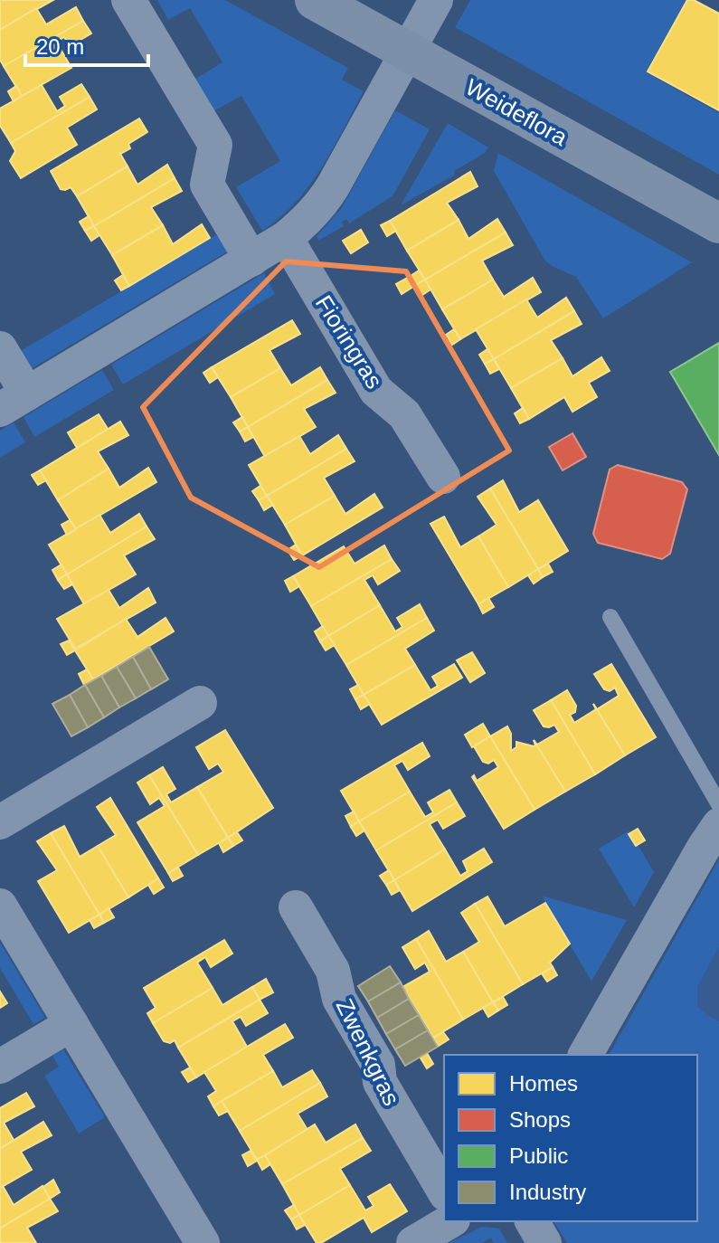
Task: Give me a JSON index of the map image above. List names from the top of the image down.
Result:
{
  "streets": {
    "street": ["Weideflora", "Fioringras", "Zwenkgras"]
  },
  "legend": [
    "Homes",
    "Shops",
    "Public",
    "Industry"
  ],
  "scale_bar": "20 m"
}
